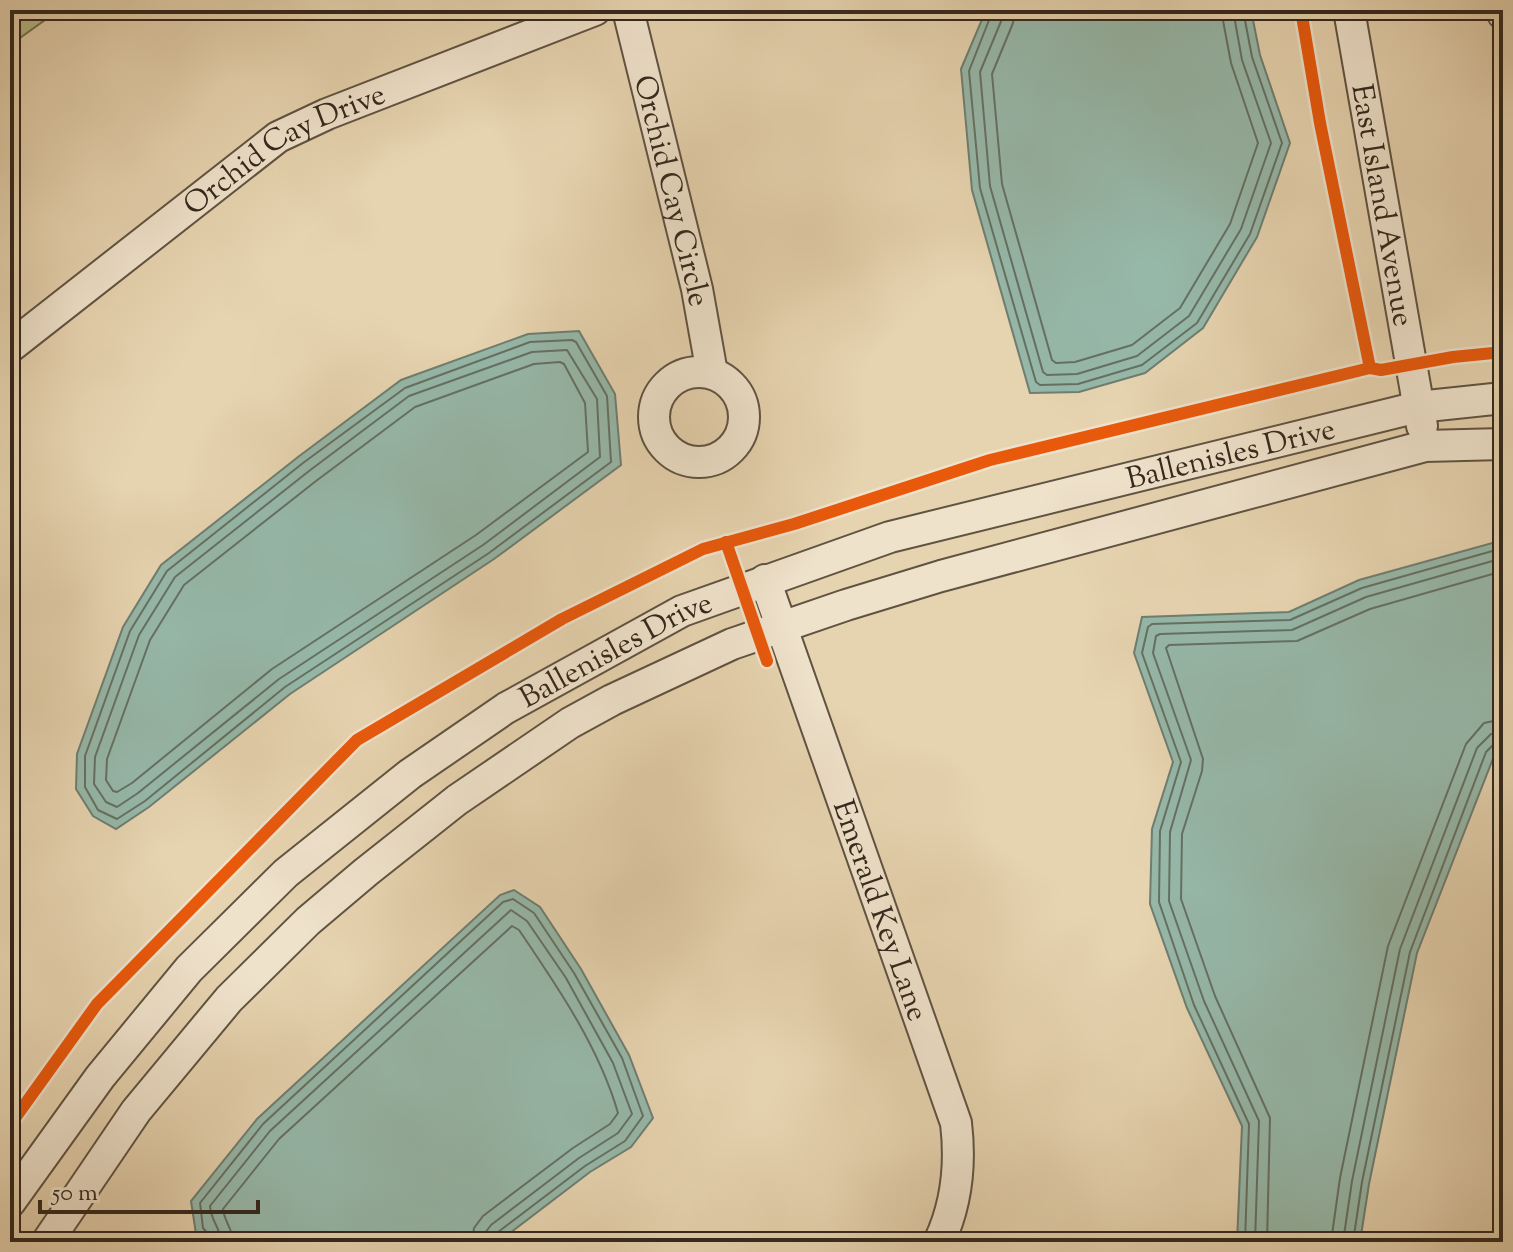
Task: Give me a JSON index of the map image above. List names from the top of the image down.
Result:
{
  "streets": {
    "street": [
      "Orchid Cay Drive",
      "Orchid Cay Circle",
      "East Island Avenue",
      "Ballenisles Drive",
      "Emerald Key Lane"
    ]
  },
  "crossings": [
    ["East Island Avenue", "Ballenisles Drive"],
    ["Ballenisles Drive", "Emerald Key Lane"]
  ],
  "scale_bar": "50 m"
}
